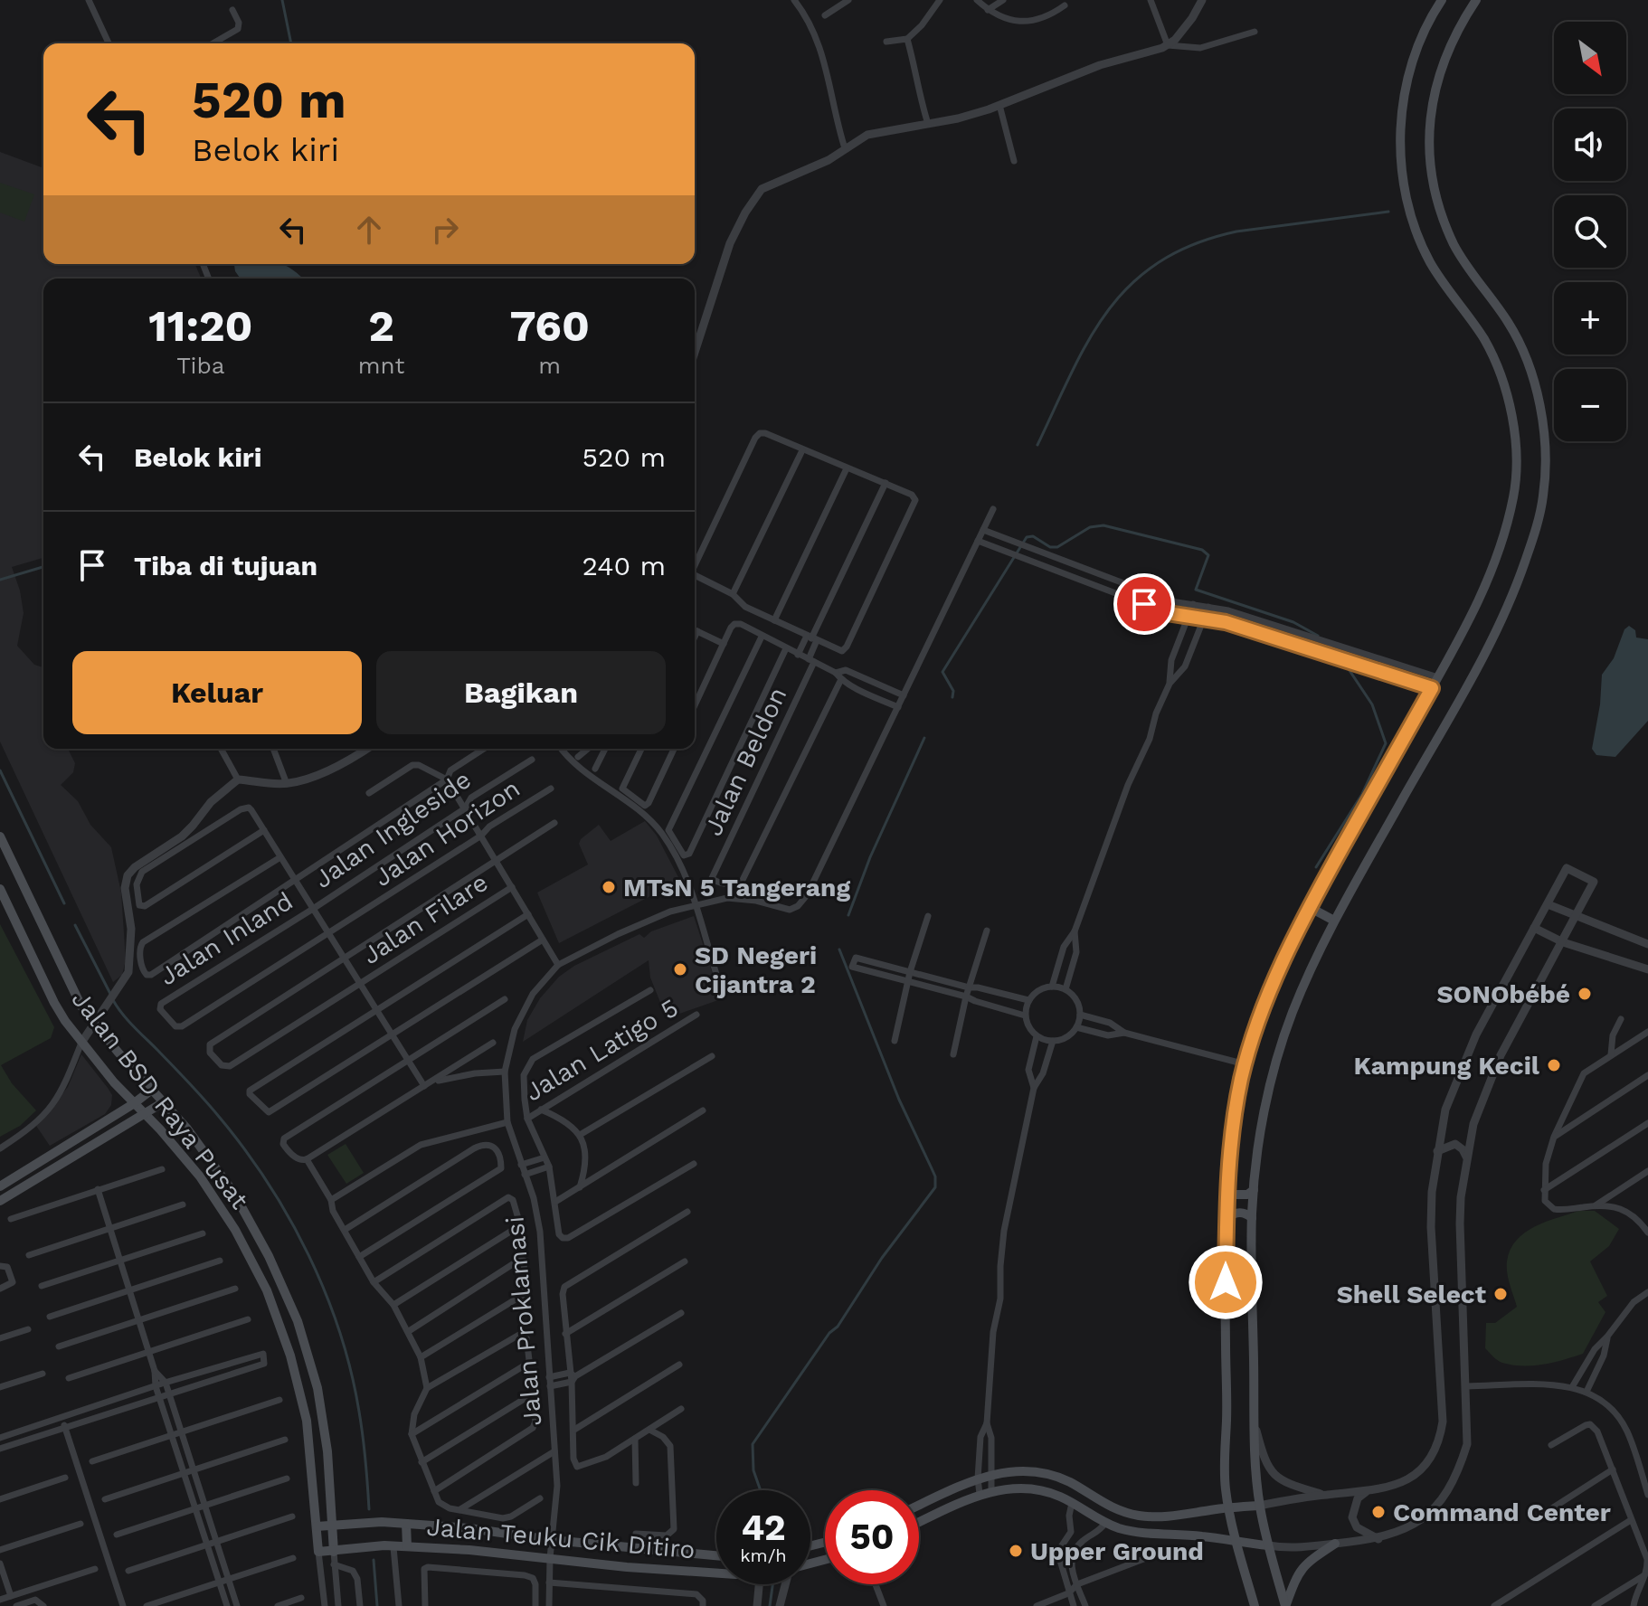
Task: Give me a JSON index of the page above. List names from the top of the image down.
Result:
{
  "streets": {
    "main road": ["Jalan BSD Raya Pusat", "Jalan Teuku Cik Ditiro"],
    "street": [
      "Jalan Beldon",
      "Jalan Ingleside",
      "Jalan Horizon",
      "Jalan Filare",
      "Jalan Inland",
      "Jalan Latigo 5",
      "Jalan Proklamasi"
    ]
  },
  "crossings": [
    ["Jalan Ingleside", "Jalan Inland"],
    ["Jalan Horizon", "Jalan Inland"],
    ["Jalan BSD Raya Pusat", "Jalan Teuku Cik Ditiro"],
    ["Jalan Proklamasi", "Jalan Teuku Cik Ditiro"]
  ],
  "places": [
    "MTsN 5 Tangerang",
    "SD Negeri Cijantra 2",
    "SONObébé",
    "Kampung Kecil",
    "Shell Select",
    "Command Center",
    "Upper Ground"
  ],
  "north": "bottom right",
  "page": {
    "map_buttons": ["+", "−"],
    "turn": ["520 m", "Belok kiri"],
    "eta": [
      "11:20",
      "Tiba",
      "2",
      "mnt",
      "760",
      "m"
    ],
    "list": [
      {
        "name": "Belok kiri",
        "value": "520 m"
      },
      {
        "name": "Tiba di tujuan",
        "value": "240 m"
      }
    ],
    "buttons": ["Keluar", "Bagikan"],
    "speed": "42 km/h",
    "limit": "50"
  }
}
